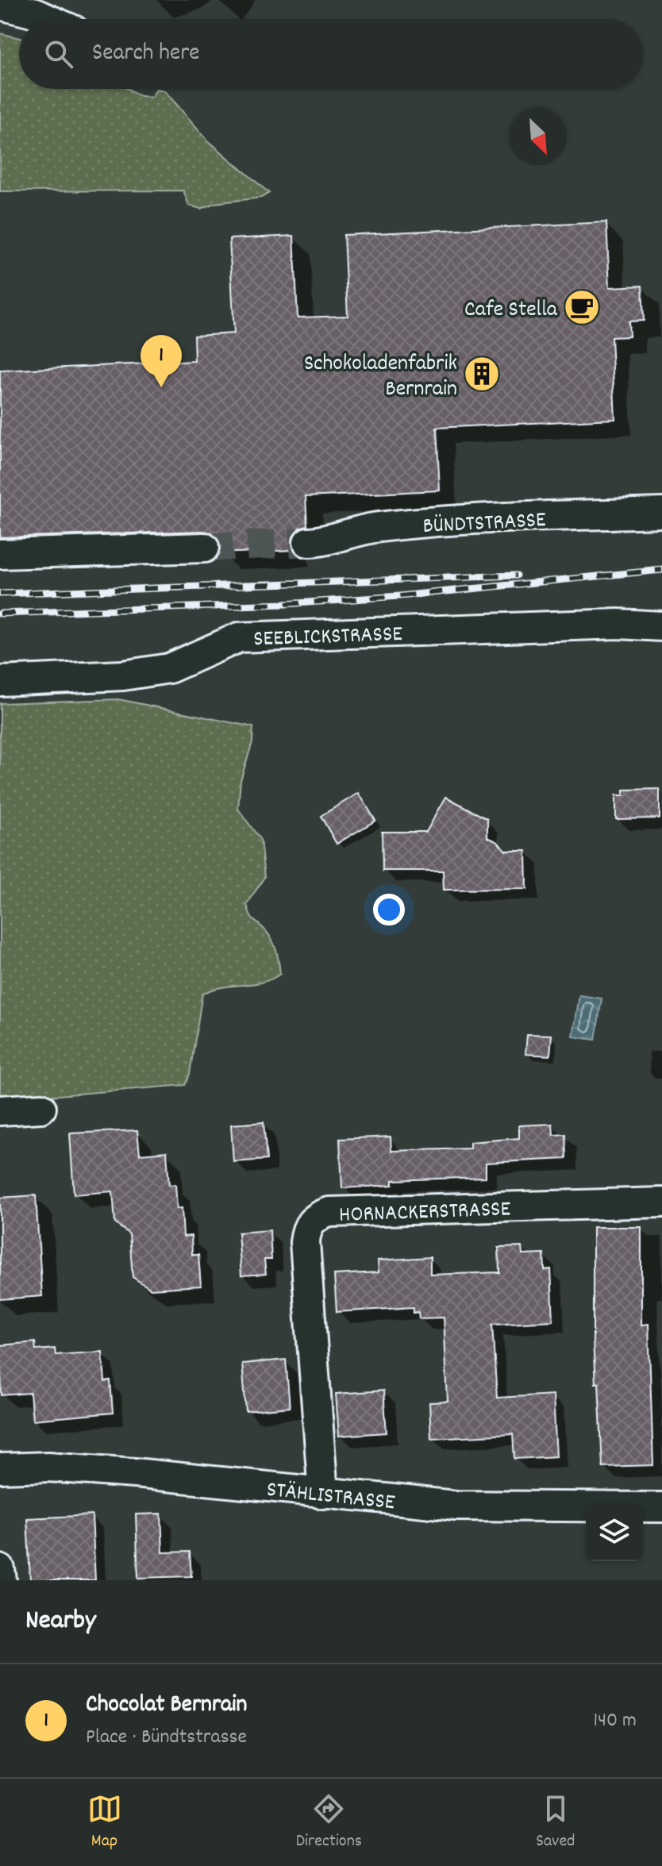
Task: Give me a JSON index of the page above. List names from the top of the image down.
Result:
{
  "streets": {
    "street": [
      "BÜNDTSTRASSE",
      "SEEBLICKSTRASSE",
      "HORNACKERSTRASSE",
      "STÄHLISTRASSE"
    ]
  },
  "crossings": [
    ["HORNACKERSTRASSE", "STÄHLISTRASSE"]
  ],
  "places": {
    "cafe": ["Cafe Stella"],
    "building": ["Schokoladenfabrik Bernrain"]
  },
  "north": "bottom right",
  "page": {
    "search": "Search here",
    "pins": "1",
    "heading": "Nearby",
    "list": [
      {
        "mark": "1",
        "name": "Chocolat Bernrain",
        "note": "Place · Bündtstrasse",
        "value": "140 m"
      }
    ],
    "nav": ["Map", "Directions", "Saved"]
  }
}
